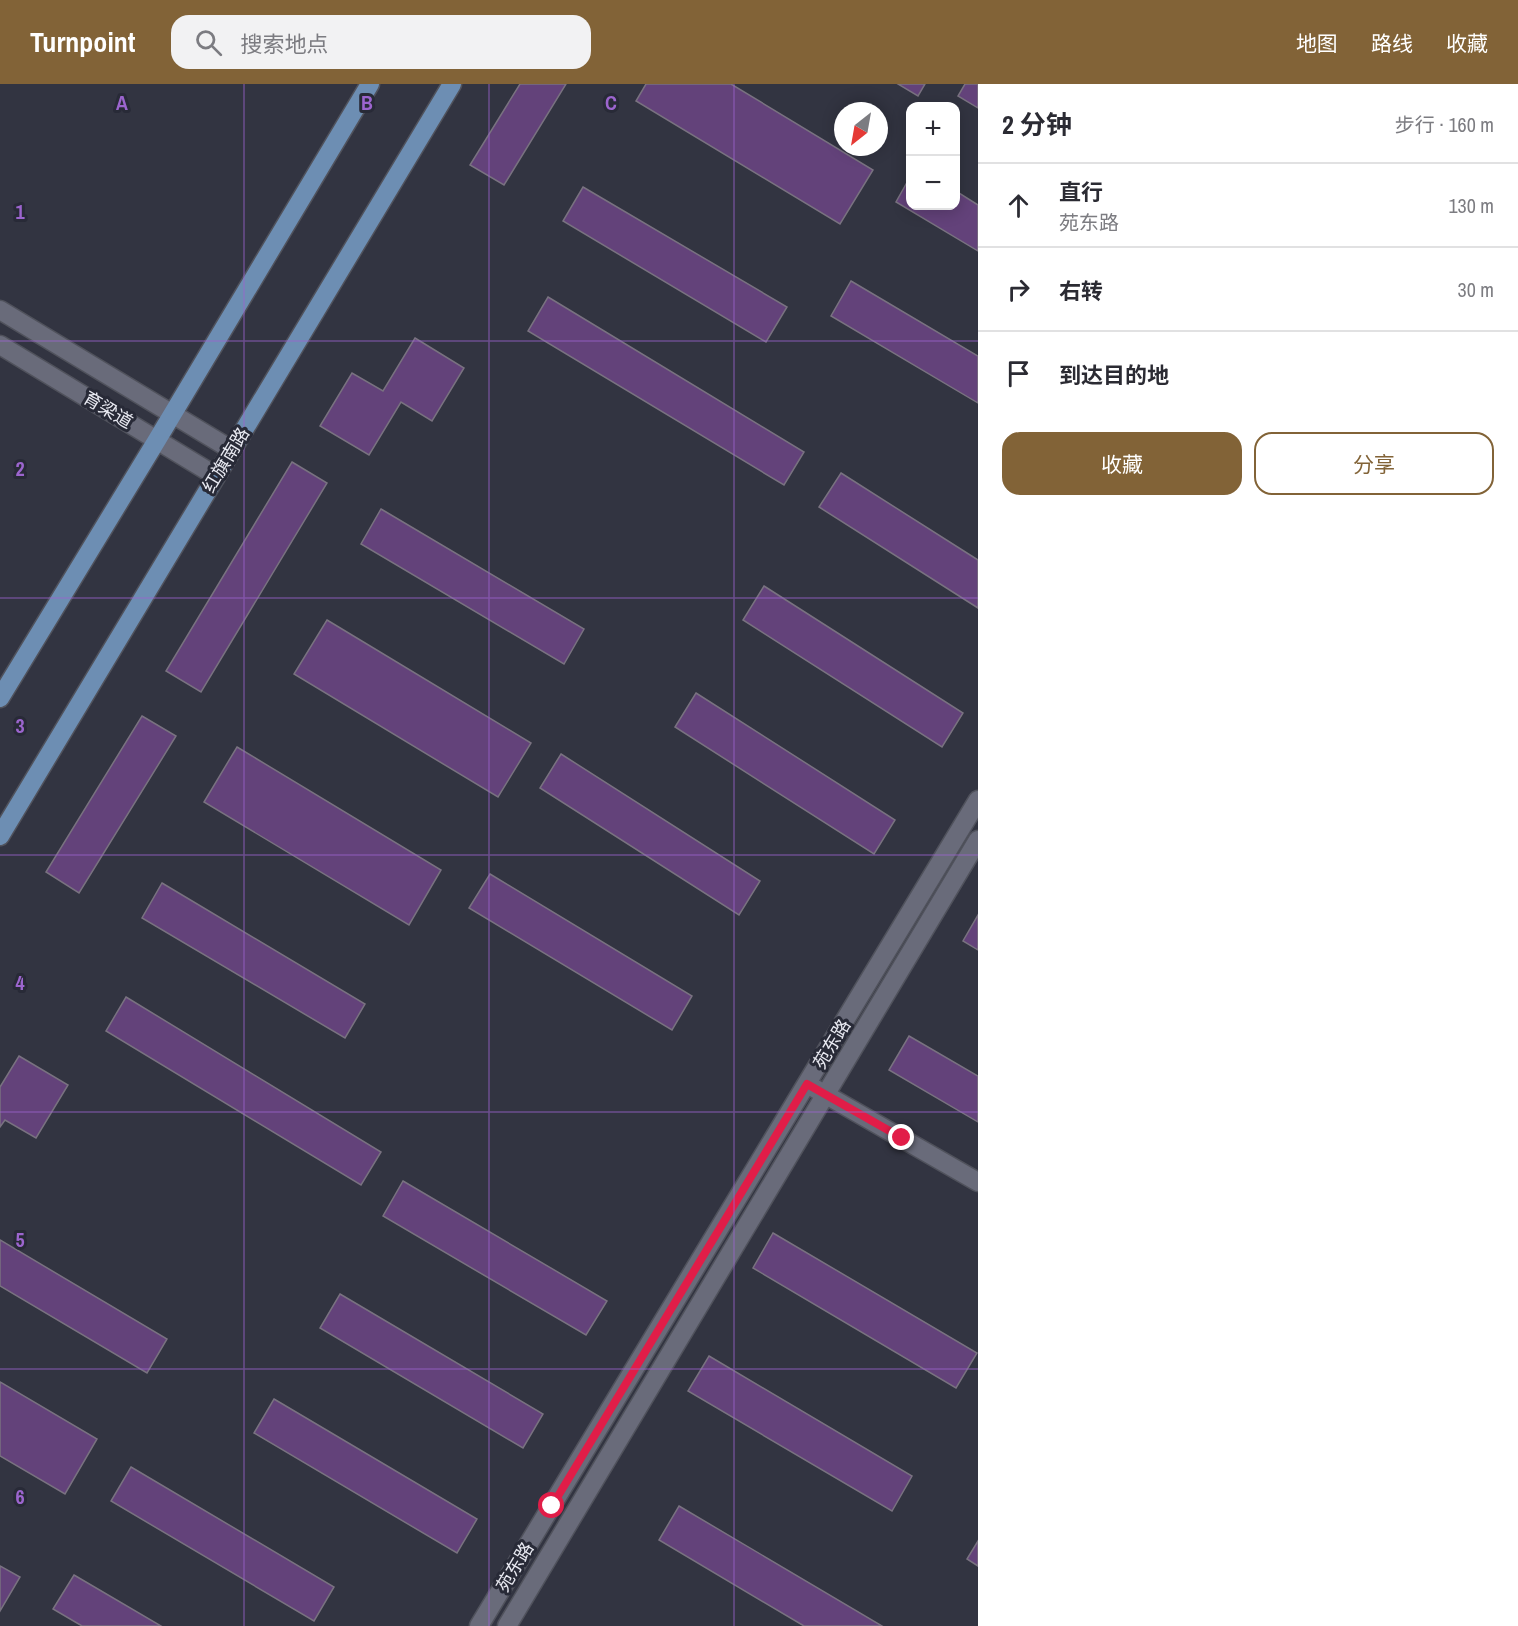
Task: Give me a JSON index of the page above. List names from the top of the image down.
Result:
{
  "streets": {
    "main road": ["红旗南路"],
    "street": ["育梁道", "苑东路"]
  },
  "crossings": [
    ["育梁道", "红旗南路"]
  ],
  "north": "bottom left",
  "page": {
    "header": "Turnpoint",
    "search": "搜索地点",
    "nav": ["地图", "路线", "收藏"],
    "heading": ["2 分钟", "步行 · 160 m"],
    "map_buttons": ["+", "−"],
    "list": [
      ["直行", "苑东路", "130 m"],
      ["右转", "30 m"],
      "到达目的地"
    ],
    "buttons": ["收藏", "分享"]
  },
  "grid": {
    "columns": ["A", "B", "C"],
    "rows": [
      "1",
      "2",
      "3",
      "4",
      "5",
      "6"
    ]
  }
}
